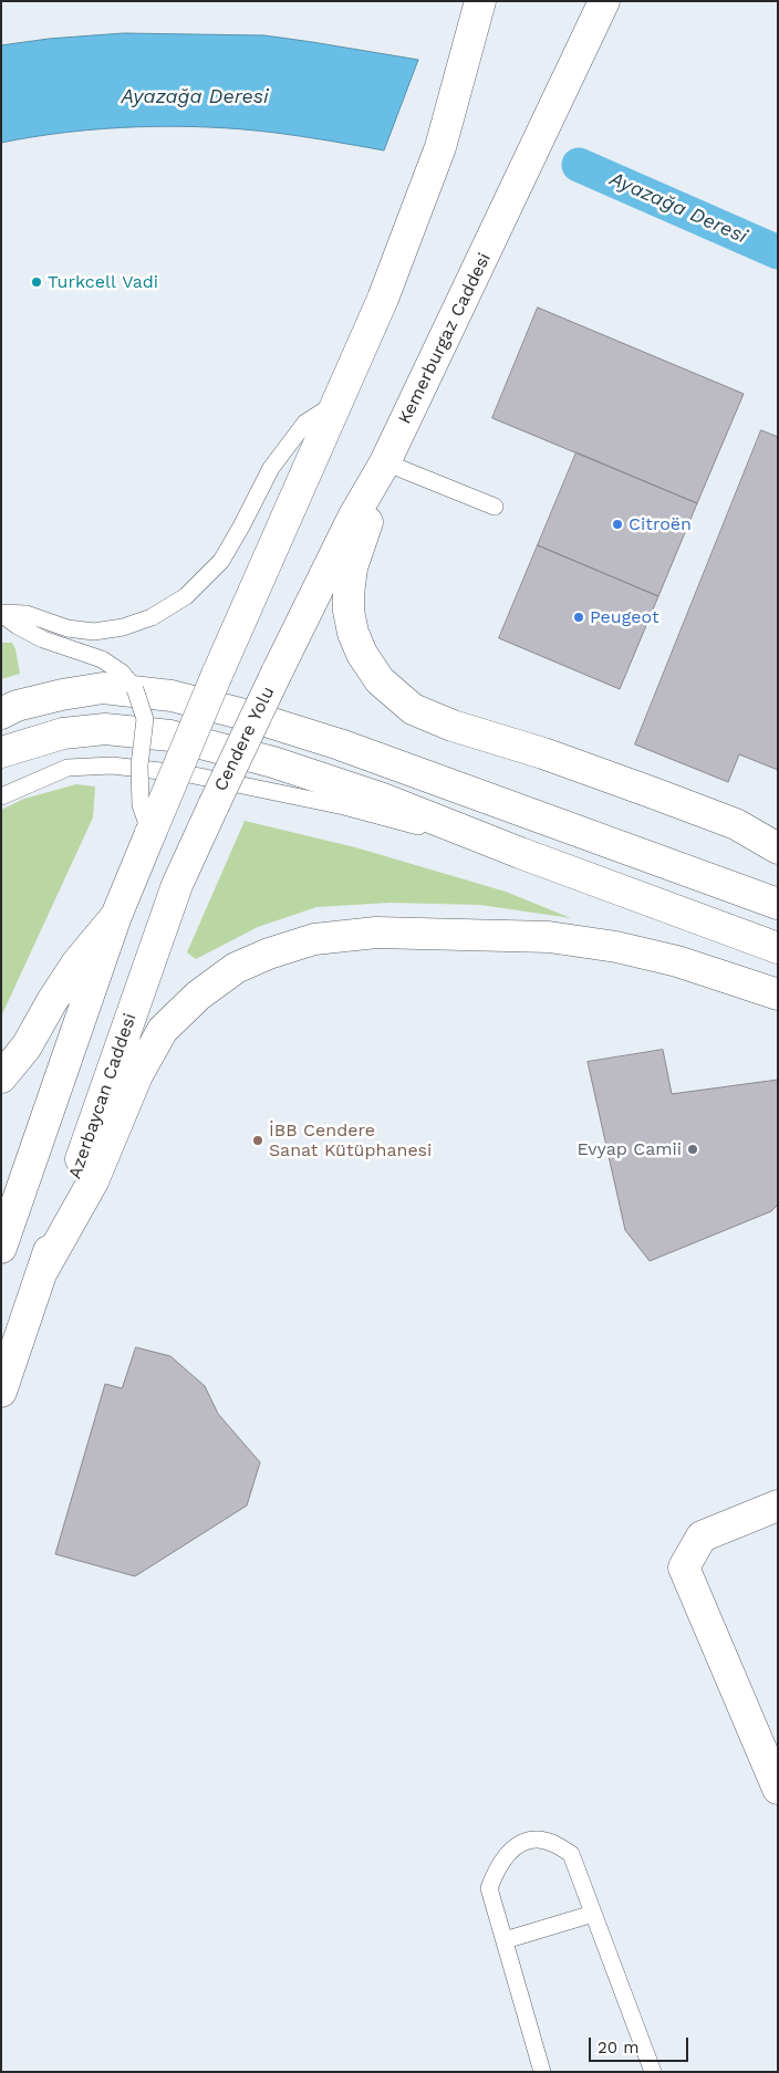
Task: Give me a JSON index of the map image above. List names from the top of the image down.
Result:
{
  "streets": {
    "main road": ["Kemerburgaz Caddesi", "Cendere Yolu", "Azerbaycan Caddesi"]
  },
  "crossings": [
    ["Kemerburgaz Caddesi", "Cendere Yolu"],
    ["Cendere Yolu", "Azerbaycan Caddesi"]
  ],
  "water": ["Ayazağa Deresi"],
  "places": [
    "Turkcell Vadi",
    "Citroën",
    "Peugeot",
    "İBB Cendere Sanat Kütüphanesi",
    "Evyap Camii"
  ],
  "scale_bar": "20 m"
}
